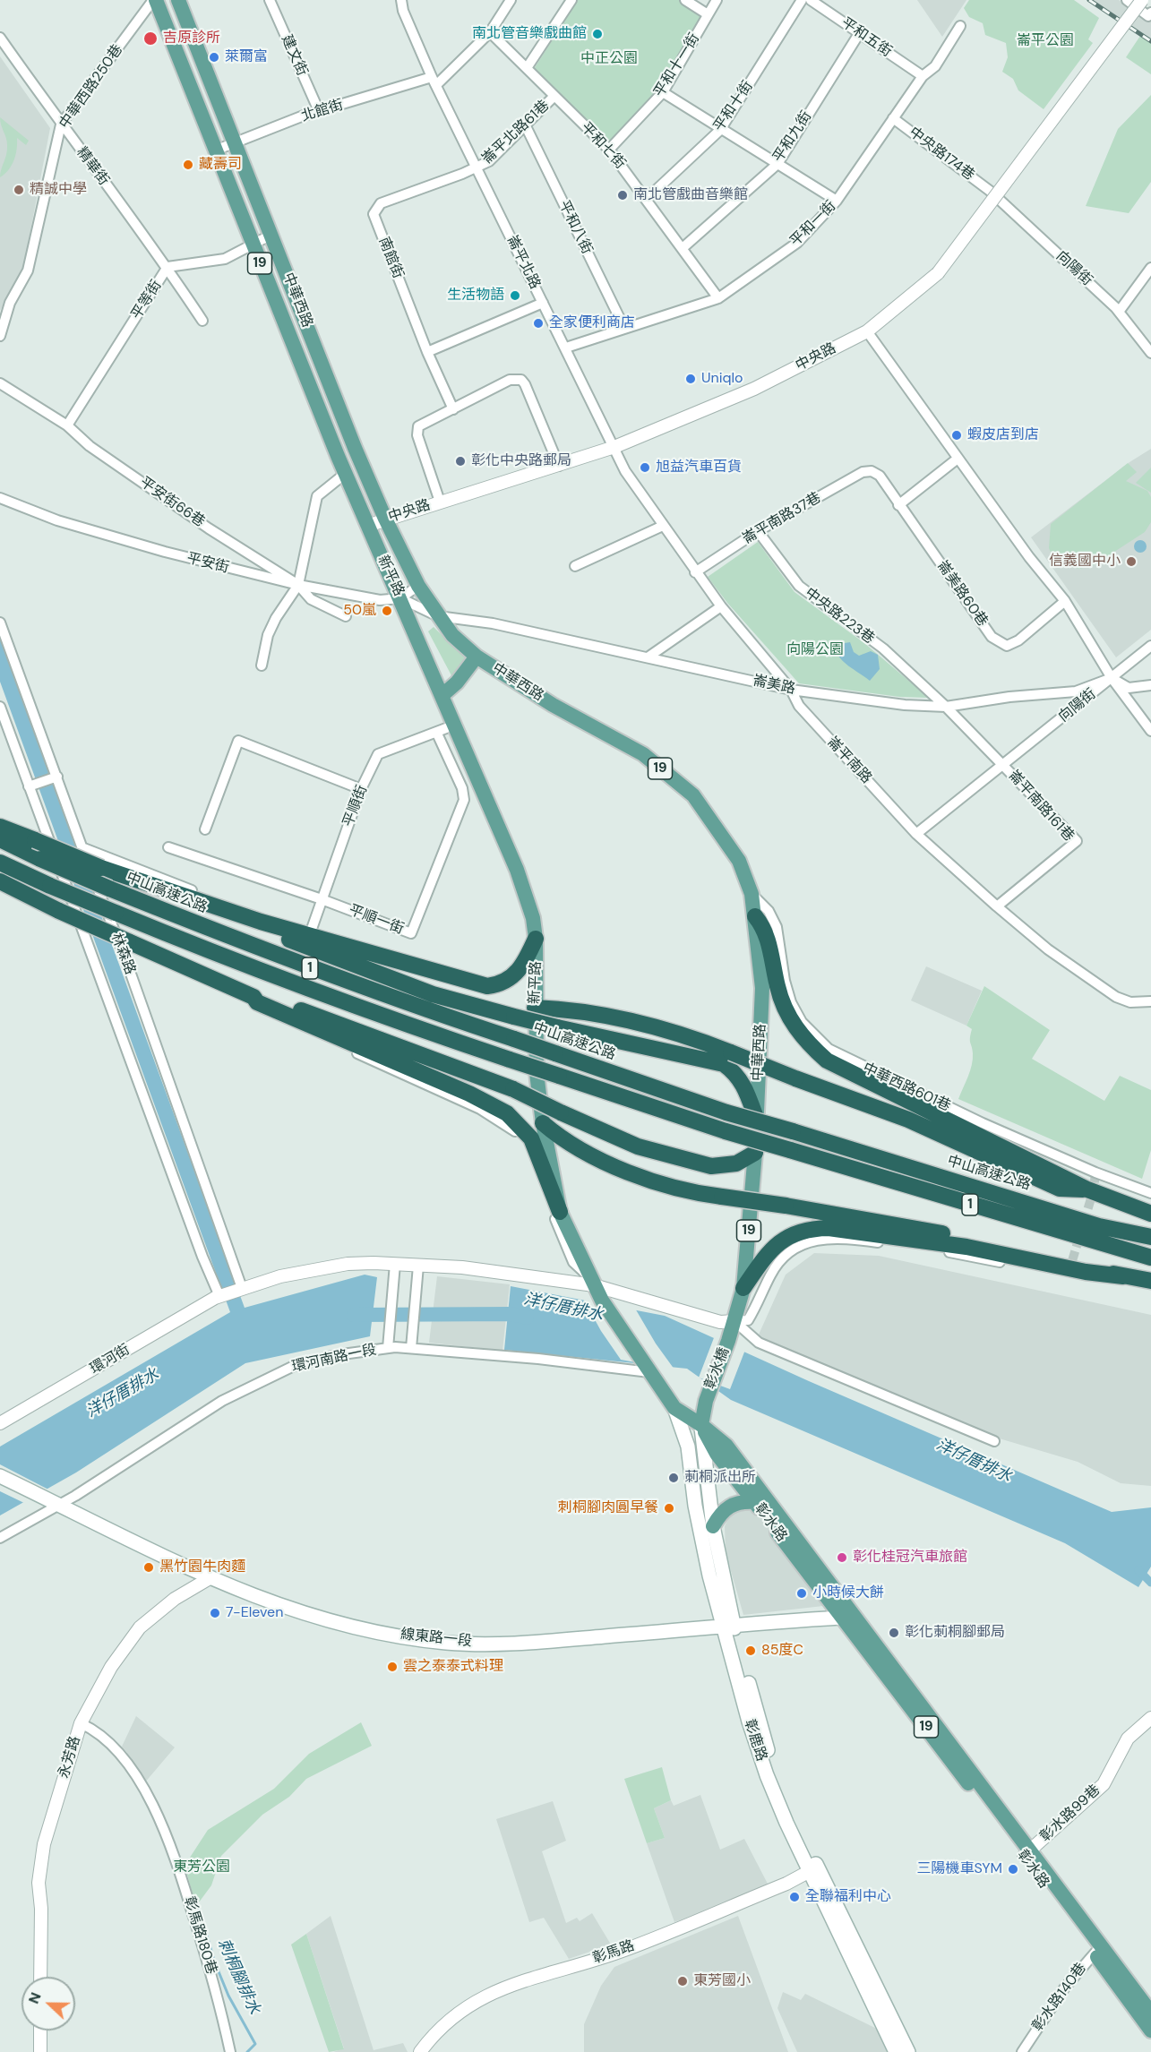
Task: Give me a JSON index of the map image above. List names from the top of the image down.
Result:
{
  "streets": {
    "highway": ["中山高速公路", "1"],
    "main road": [
      "19",
      "中華西路",
      "新平路",
      "彰水橋",
      "彰水路",
      "線東路一段",
      "彰鹿路"
    ],
    "street": [
      "平和五街",
      "建文街",
      "平和十一街",
      "中華西路250巷",
      "平和十街",
      "北館街",
      "崙平北路61巷",
      "平和九街",
      "平和七街",
      "中央路174巷",
      "精華街",
      "平和一街",
      "平和八街",
      "南館街",
      "崙平北路",
      "向陽街",
      "平等街",
      "中央路",
      "平安街66巷",
      "崙平南路37巷",
      "平安街",
      "崙美路60巷",
      "中央路223巷",
      "崙美路",
      "崙平南路",
      "平順街",
      "崙平南路161巷",
      "平順一街",
      "林森路",
      "中華西路601巷",
      "環河南路一段",
      "環河街",
      "永芳路",
      "彰水路99巷",
      "彰馬路180巷",
      "彰馬路",
      "彰水路140巷"
    ]
  },
  "crossings": [
    ["平和五街", "平和九街"],
    ["平和五街", "平和一街"],
    ["建文街", "北館街"],
    ["平和十一街", "平和七街"],
    ["中華西路250巷", "精華街"],
    ["中華西路250巷", "中華西路"],
    ["平和十街", "平和七街"],
    ["北館街", "崙平北路"],
    ["北館街", "中華西路"],
    ["崙平北路61巷", "平和七街"],
    ["崙平北路61巷", "平和八街"],
    ["崙平北路61巷", "南館街"],
    ["崙平北路61巷", "崙平北路"],
    ["平和九街", "平和七街"],
    ["平和七街", "平和一街"],
    ["中央路174巷", "平和一街"],
    ["中央路174巷", "向陽街"],
    ["精華街", "平等街"],
    ["平和一街", "平和八街"],
    ["平和一街", "崙平北路"],
    ["南館街", "崙平北路"],
    ["崙平北路", "中央路"],
    ["崙平北路", "崙平南路"],
    ["向陽街", "中央路223巷"],
    ["向陽街", "崙美路"],
    ["向陽街", "崙平南路"],
    ["向陽街", "崙平南路161巷"],
    ["平等街", "中華西路"],
    ["平等街", "平安街66巷"],
    ["中華西路", "中央路"],
    ["中華西路", "新平路"],
    ["中華西路", "崙美路"],
    ["中華西路", "中華西路601巷"],
    ["中華西路", "環河街"],
    ["中華西路", "彰水橋"],
    ["中央路", "新平路"],
    ["中央路", "崙平南路"],
    ["平安街66巷", "平安街"],
    ["崙平南路37巷", "崙美路60巷"],
    ["崙平南路37巷", "中央路223巷"],
    ["崙平南路37巷", "崙平南路"],
    ["平安街", "新平路"],
    ["平安街", "崙美路"],
    ["新平路", "崙美路"],
    ["新平路", "環河南路一段"],
    ["新平路", "環河街"],
    ["新平路", "彰水橋"],
    ["新平路", "彰水路"],
    ["新平路", "彰鹿路"],
    ["中央路223巷", "崙美路"],
    ["中央路223巷", "崙平南路161巷"],
    ["崙美路", "崙平南路"],
    ["崙平南路", "崙平南路161巷"],
    ["平順街", "平順一街"],
    ["平順街", "林森路"],
    ["林森路", "環河街"],
    ["環河南路一段", "線東路一段"],
    ["彰水橋", "彰水路"],
    ["彰水橋", "彰鹿路"],
    ["彰水路", "線東路一段"],
    ["彰水路", "彰鹿路"],
    ["彰水路", "彰水路99巷"],
    ["彰水路", "彰水路140巷"],
    ["線東路一段", "彰鹿路"],
    ["線東路一段", "永芳路"],
    ["彰鹿路", "彰馬路"],
    ["永芳路", "彰馬路180巷"]
  ],
  "water": ["洋仔厝排水", "刺桐腳排水"],
  "parks": [
    "崙平公園",
    "中正公園",
    "向陽公園",
    "東芳公園"
  ],
  "places": [
    "南北管音樂戲曲館",
    "吉原診所",
    "萊爾富",
    "藏壽司",
    "精誠中學",
    "南北管戲曲音樂館",
    "生活物語",
    "全家便利商店",
    "Uniqlo",
    "蝦皮店到店",
    "彰化中央路郵局",
    "旭益汽車百貨",
    "信義國中小",
    "50嵐",
    "莿桐派出所",
    "刺桐腳肉圓早餐",
    "彰化桂冠汽車旅館",
    "黑竹園牛肉麵",
    "小時候大餅",
    "7-Eleven",
    "彰化莿桐腳郵局",
    "85度C",
    "雲之泰泰式料理",
    "三陽機車SYM",
    "全聯福利中心",
    "東芳國小"
  ],
  "north": "left"
}
